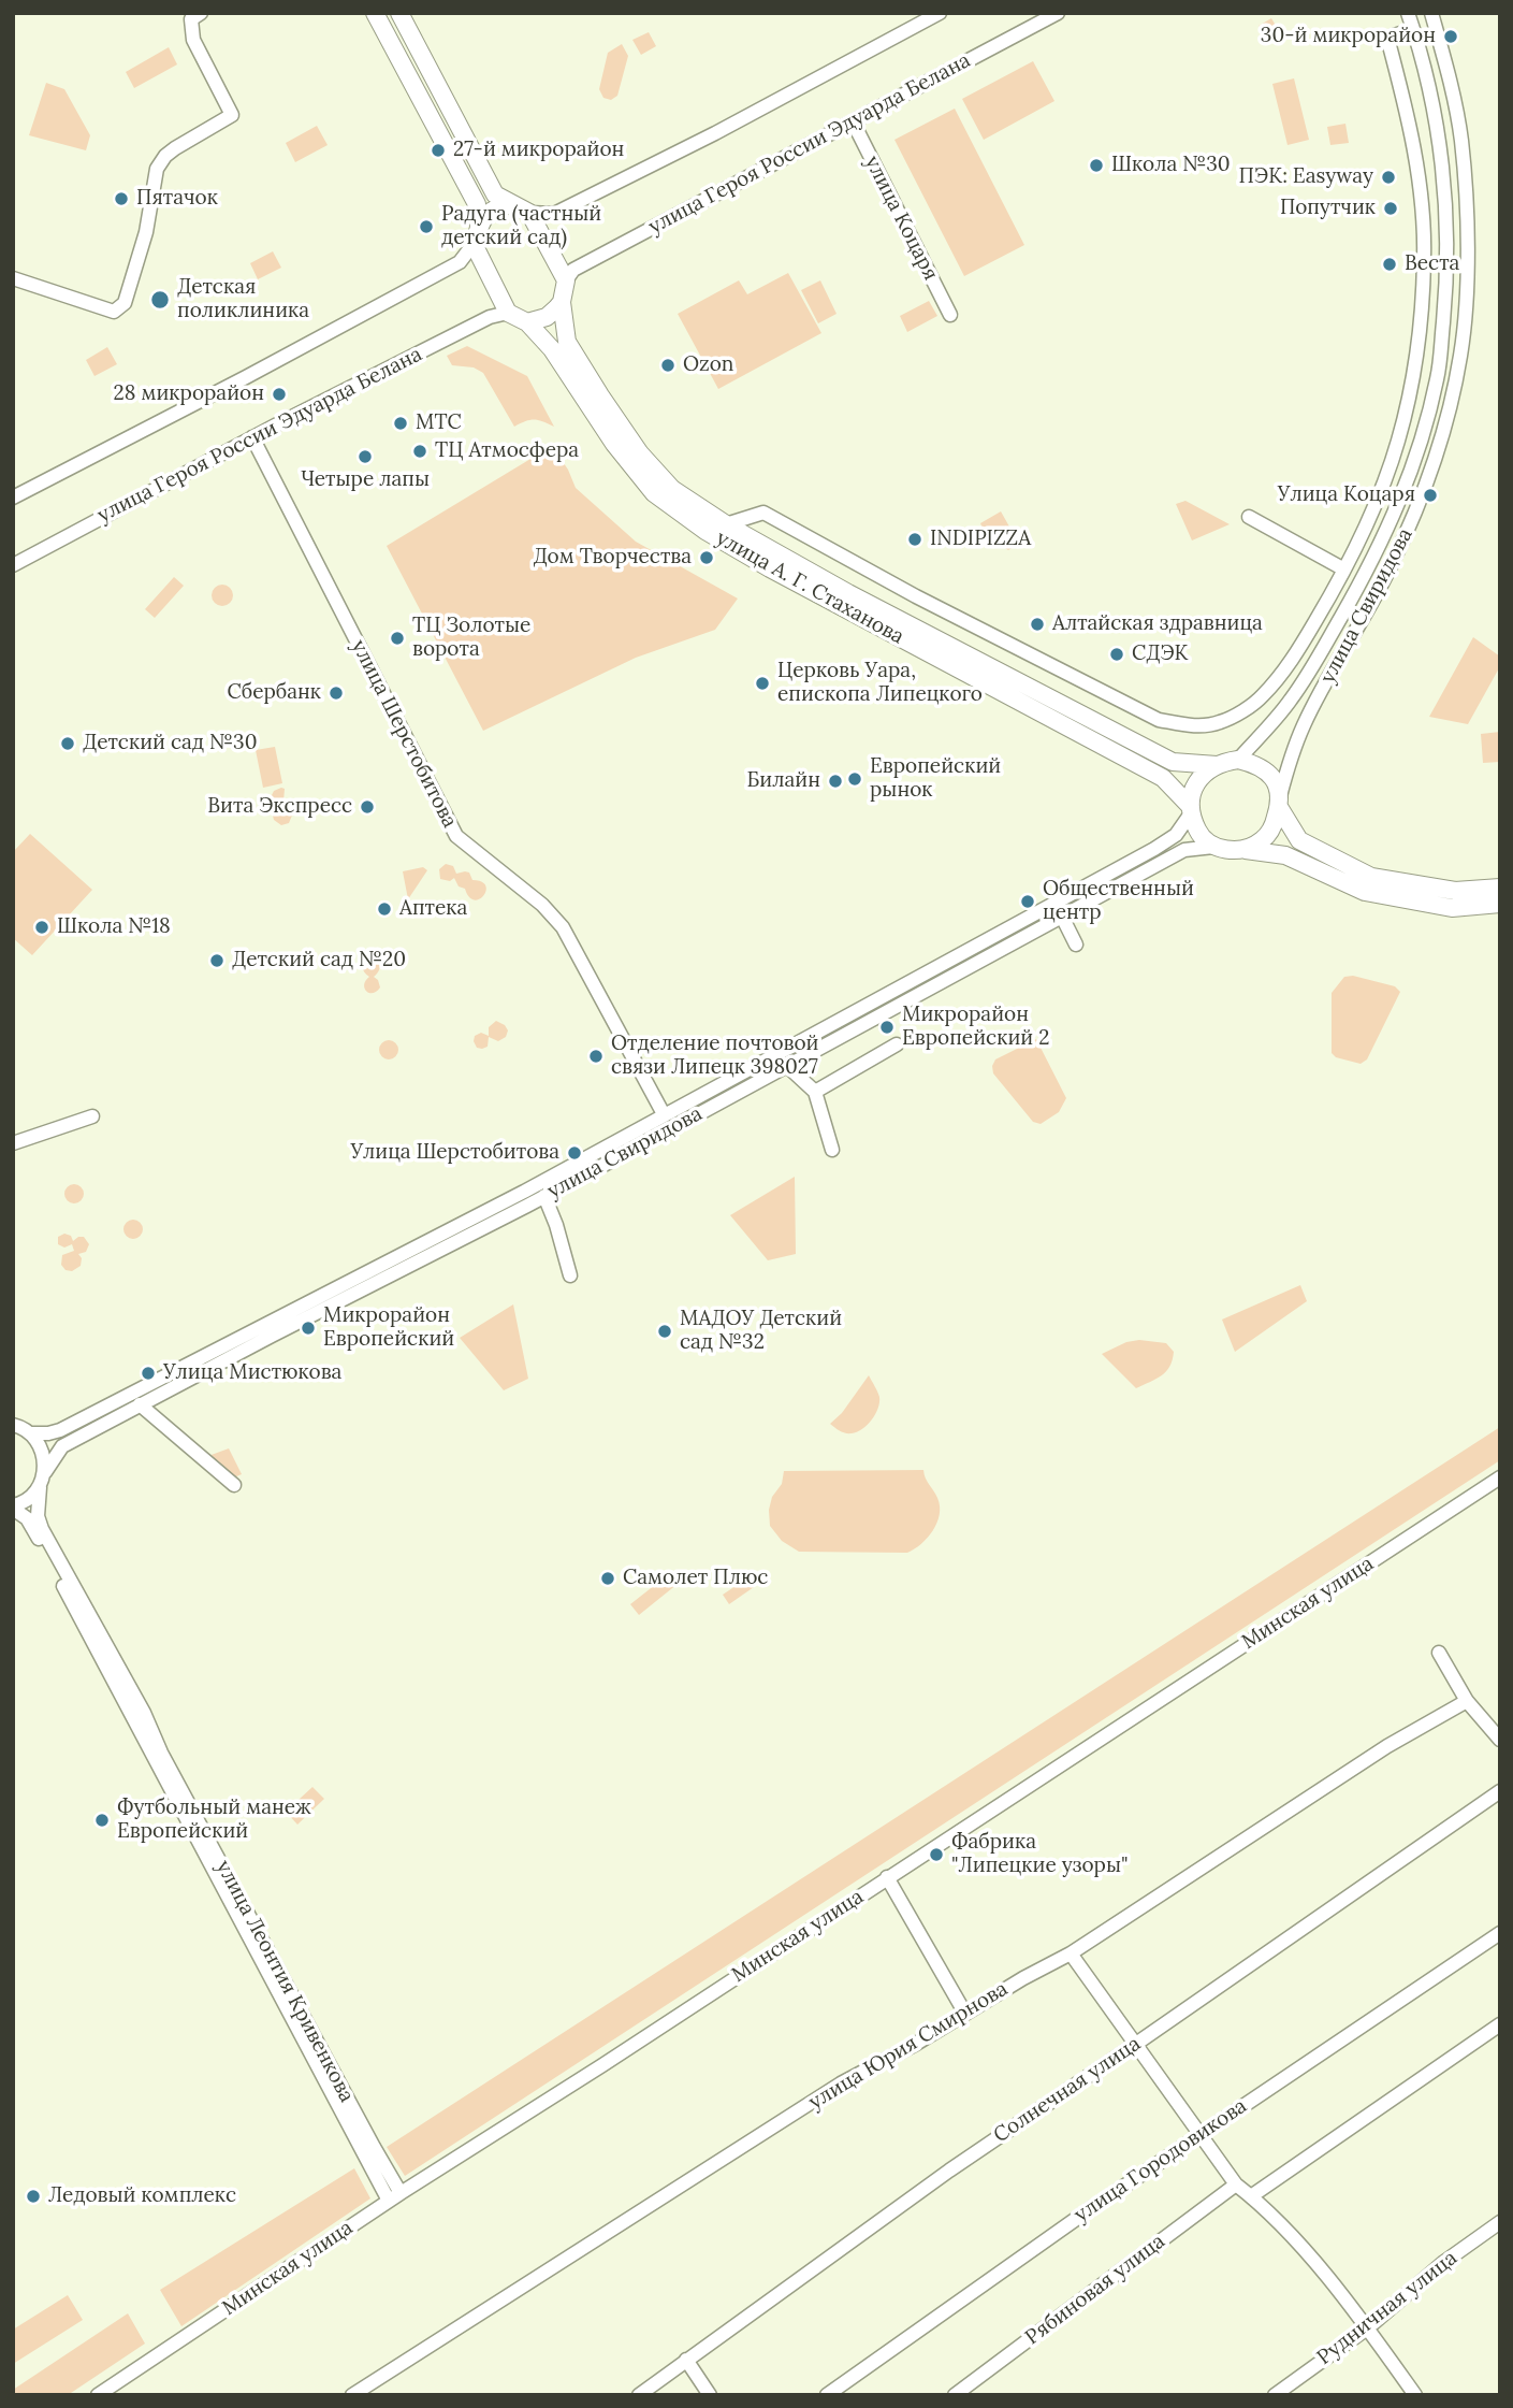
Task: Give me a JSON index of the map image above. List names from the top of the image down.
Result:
{
  "streets": {
    "main road": ["улица А. Г. Стаханова"],
    "street": [
      "улица Героя России Эдуарда Белана",
      "улица Коцаря",
      "улица Свиридова",
      "улица Шерстобитова",
      "Минская улица",
      "улица Леонтия Кривенкова",
      "улица Юрия Смирнова",
      "Солнечная улица",
      "улица Городовикова",
      "Рябиновая улица",
      "Рудничная улица"
    ]
  },
  "crossings": [
    ["улица Героя России Эдуарда Белана", "улица Коцаря"],
    ["улица Героя России Эдуарда Белана", "улица А. Г. Стаханова"],
    ["улица Героя России Эдуарда Белана", "улица Шерстобитова"],
    ["улица А. Г. Стаханова", "улица Свиридова"],
    ["улица Свиридова", "улица Шерстобитова"],
    ["улица Свиридова", "улица Леонтия Кривенкова"],
    ["Минская улица", "улица Леонтия Кривенкова"]
  ],
  "places": [
    "30-й микрорайон",
    "27-й микрорайон",
    "Школа №30",
    "ПЭК: Easyway",
    "Пятачок",
    "Попутчик",
    "Радуга (частный детский сад)",
    "Веста",
    "Детская поликлиника",
    "Ozon",
    "28 микрорайон",
    "МТС",
    "ТЦ Атмосфера",
    "Четыре лапы",
    "Улица Коцаря",
    "INDIPIZZA",
    "Дом Творчества",
    "Алтайская здравница",
    "ТЦ Золотые ворота",
    "СДЭК",
    "Церковь Уара, епископа Липецкого",
    "Сбербанк",
    "Детский сад №30",
    "Европейский рынок",
    "Билайн",
    "Вита Экспресс",
    "Общественный центр",
    "Аптека",
    "Школа №18",
    "Детский сад №20",
    "Микрорайон Европейский 2",
    "Отделение почтовой связи Липецк 398027",
    "Улица Шерстобитова",
    "Микрорайон Европейский",
    "МАДОУ Детский сад №32",
    "Улица Мистюкова",
    "Самолет Плюс",
    "Футбольный манеж Европейский",
    "Фабрика \"Липецкие узоры\"",
    "Ледовый комплекс"
  ]
}
